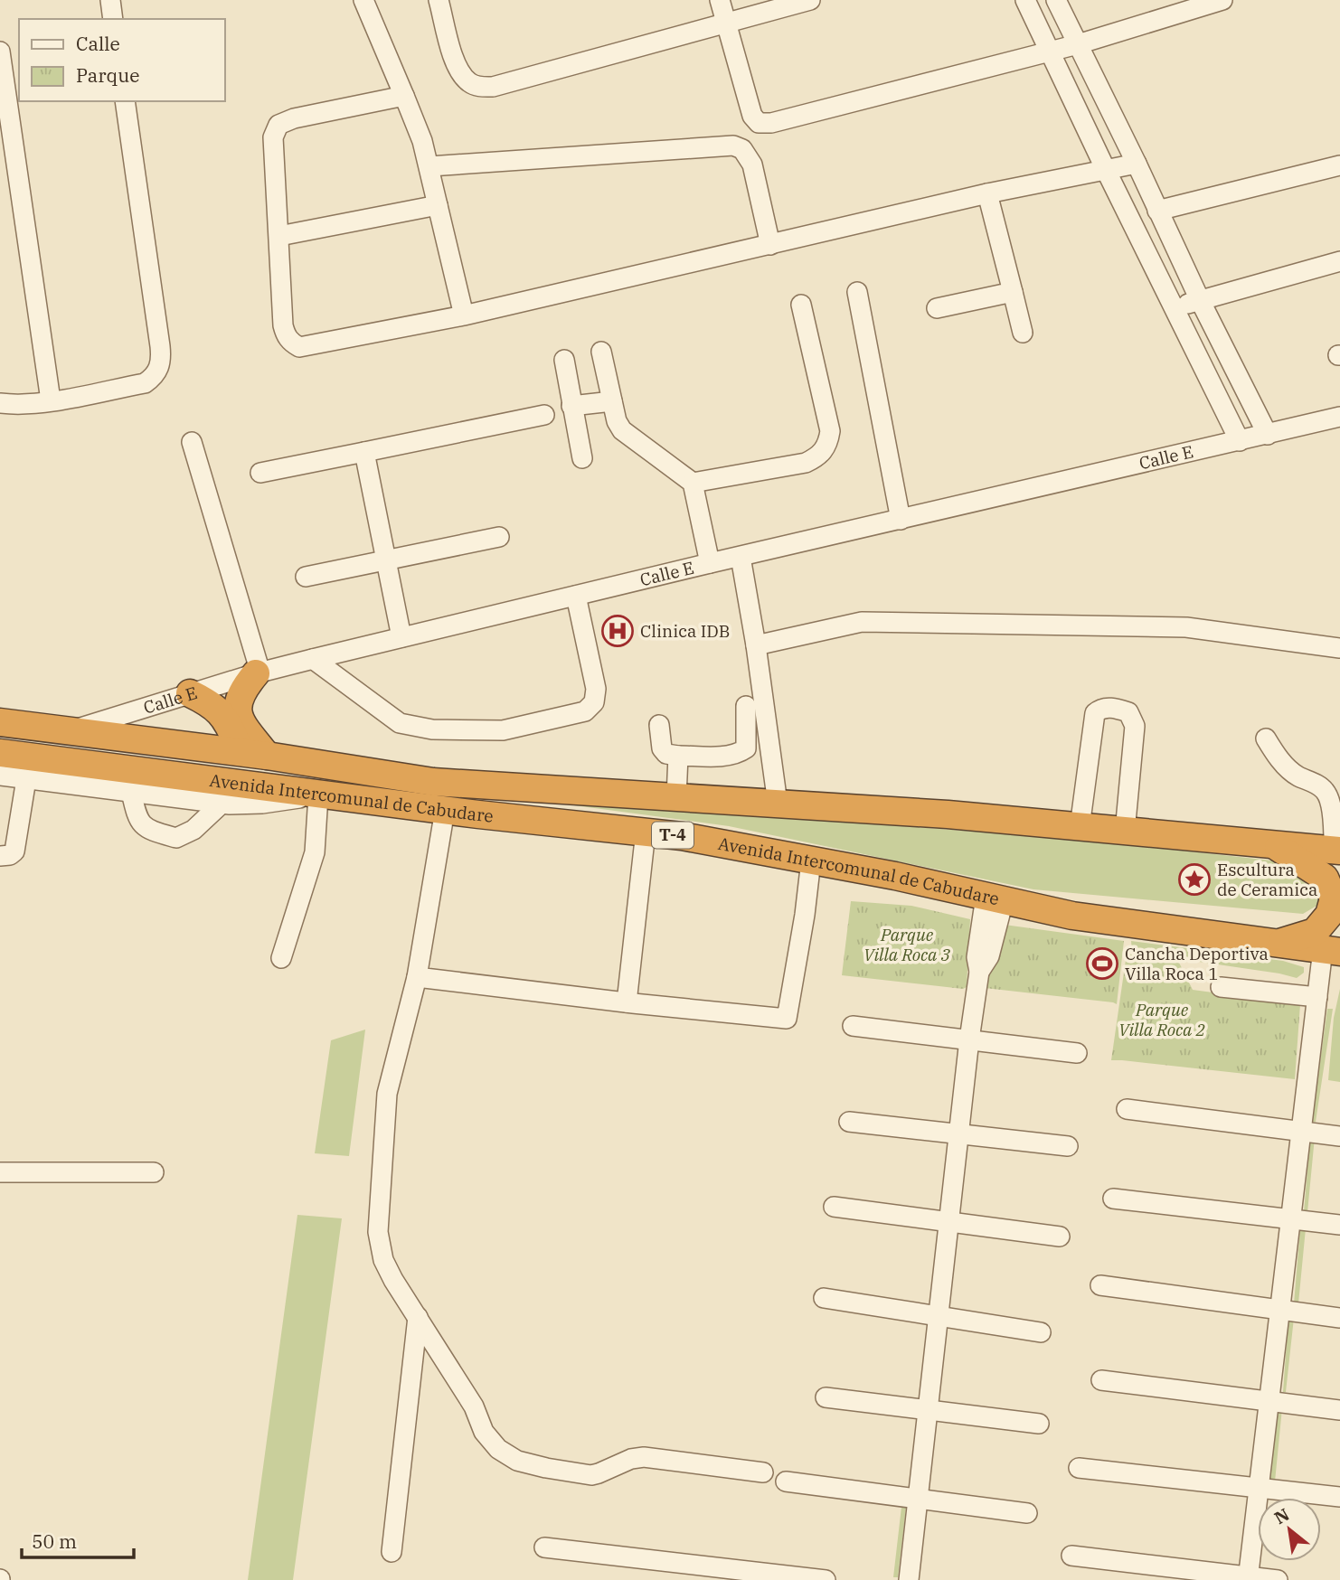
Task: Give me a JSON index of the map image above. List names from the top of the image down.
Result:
{
  "streets": {
    "highway": ["Avenida Intercomunal de Cabudare", "T-4"],
    "street": ["Calle E"]
  },
  "crossings": [
    ["Calle E", "Avenida Intercomunal de Cabudare"],
    ["Avenida Intercomunal de Cabudare", "T-4"]
  ],
  "parks": ["Parque Villa Roca 3", "Parque Villa Roca 2"],
  "places": {
    "hospital": ["Clinica IDB"],
    "place": ["Escultura de Ceramica"],
    "sports": ["Cancha Deportiva Villa Roca 1"]
  },
  "legend": ["Calle", "Parque"],
  "scale_bar": "50 m",
  "north": "top left"
}
